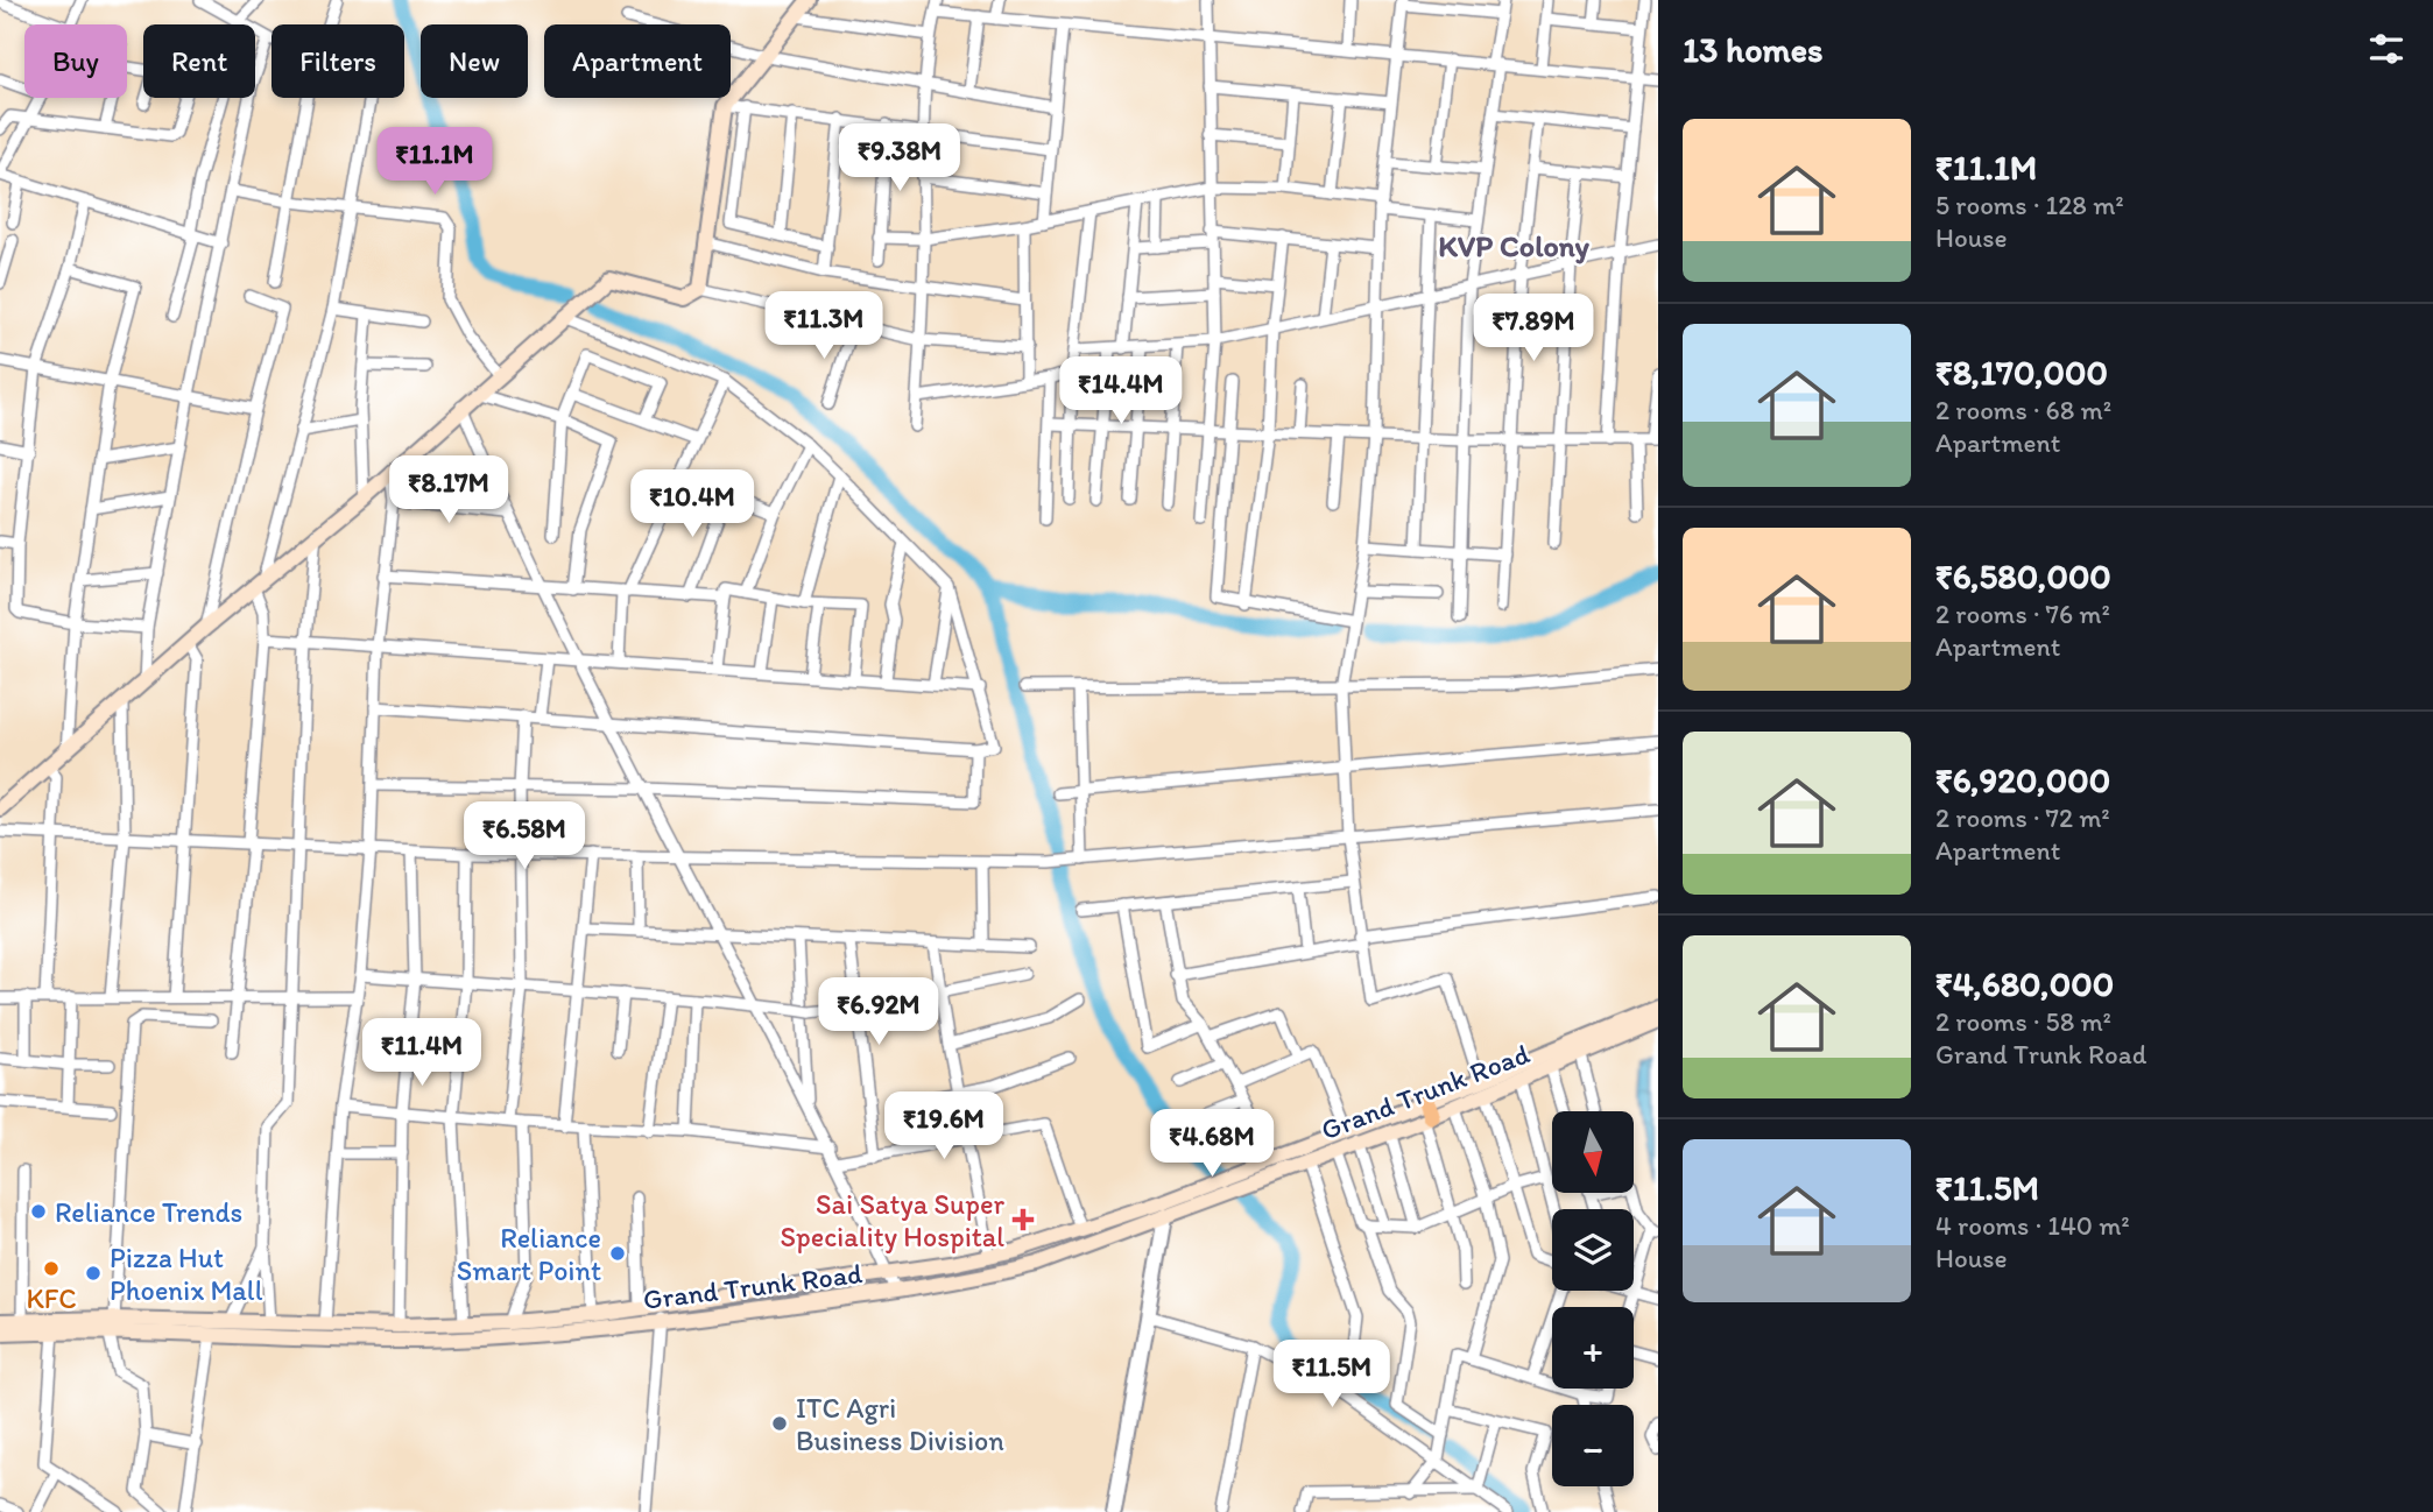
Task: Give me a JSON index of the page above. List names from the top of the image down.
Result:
{
  "streets": {
    "main road": ["Grand Trunk Road"]
  },
  "districts": ["KVP Colony"],
  "places": {
    "other": [
      "Reliance Trends",
      "Reliance Smart Point",
      "KFC",
      "Pizza Hut Phoenix Mall",
      "ITC Agri Business Division"
    ],
    "health": ["Sai Satya Super Speciality Hospital"]
  },
  "north": "bottom",
  "page": {
    "heading": "13 homes",
    "chip": [
      "Buy",
      "Rent",
      "Filters",
      "New",
      "Apartment"
    ],
    "list": [
      {
        "name": "₹11.1M",
        "note": "5 rooms · 128 m² · House"
      },
      {
        "name": "₹8,170,000",
        "note": "2 rooms · 68 m² · Apartment"
      },
      {
        "name": "₹6,580,000",
        "note": "2 rooms · 76 m² · Apartment"
      },
      {
        "name": "₹6,920,000",
        "note": "2 rooms · 72 m² · Apartment"
      },
      {
        "name": "₹4,680,000",
        "note": "2 rooms · 58 m² · Grand Trunk Road"
      },
      {
        "name": "₹11.5M",
        "note": "4 rooms · 140 m² · House"
      }
    ],
    "price": [
      "₹9.38M",
      "₹11.1M",
      "₹11.3M",
      "₹7.89M",
      "₹14.4M",
      "₹8.17M",
      "₹10.4M",
      "₹6.58M",
      "₹6.92M",
      "₹11.4M",
      "₹19.6M",
      "₹4.68M",
      "₹11.5M"
    ],
    "map_buttons": ["+", "−"]
  }
}
